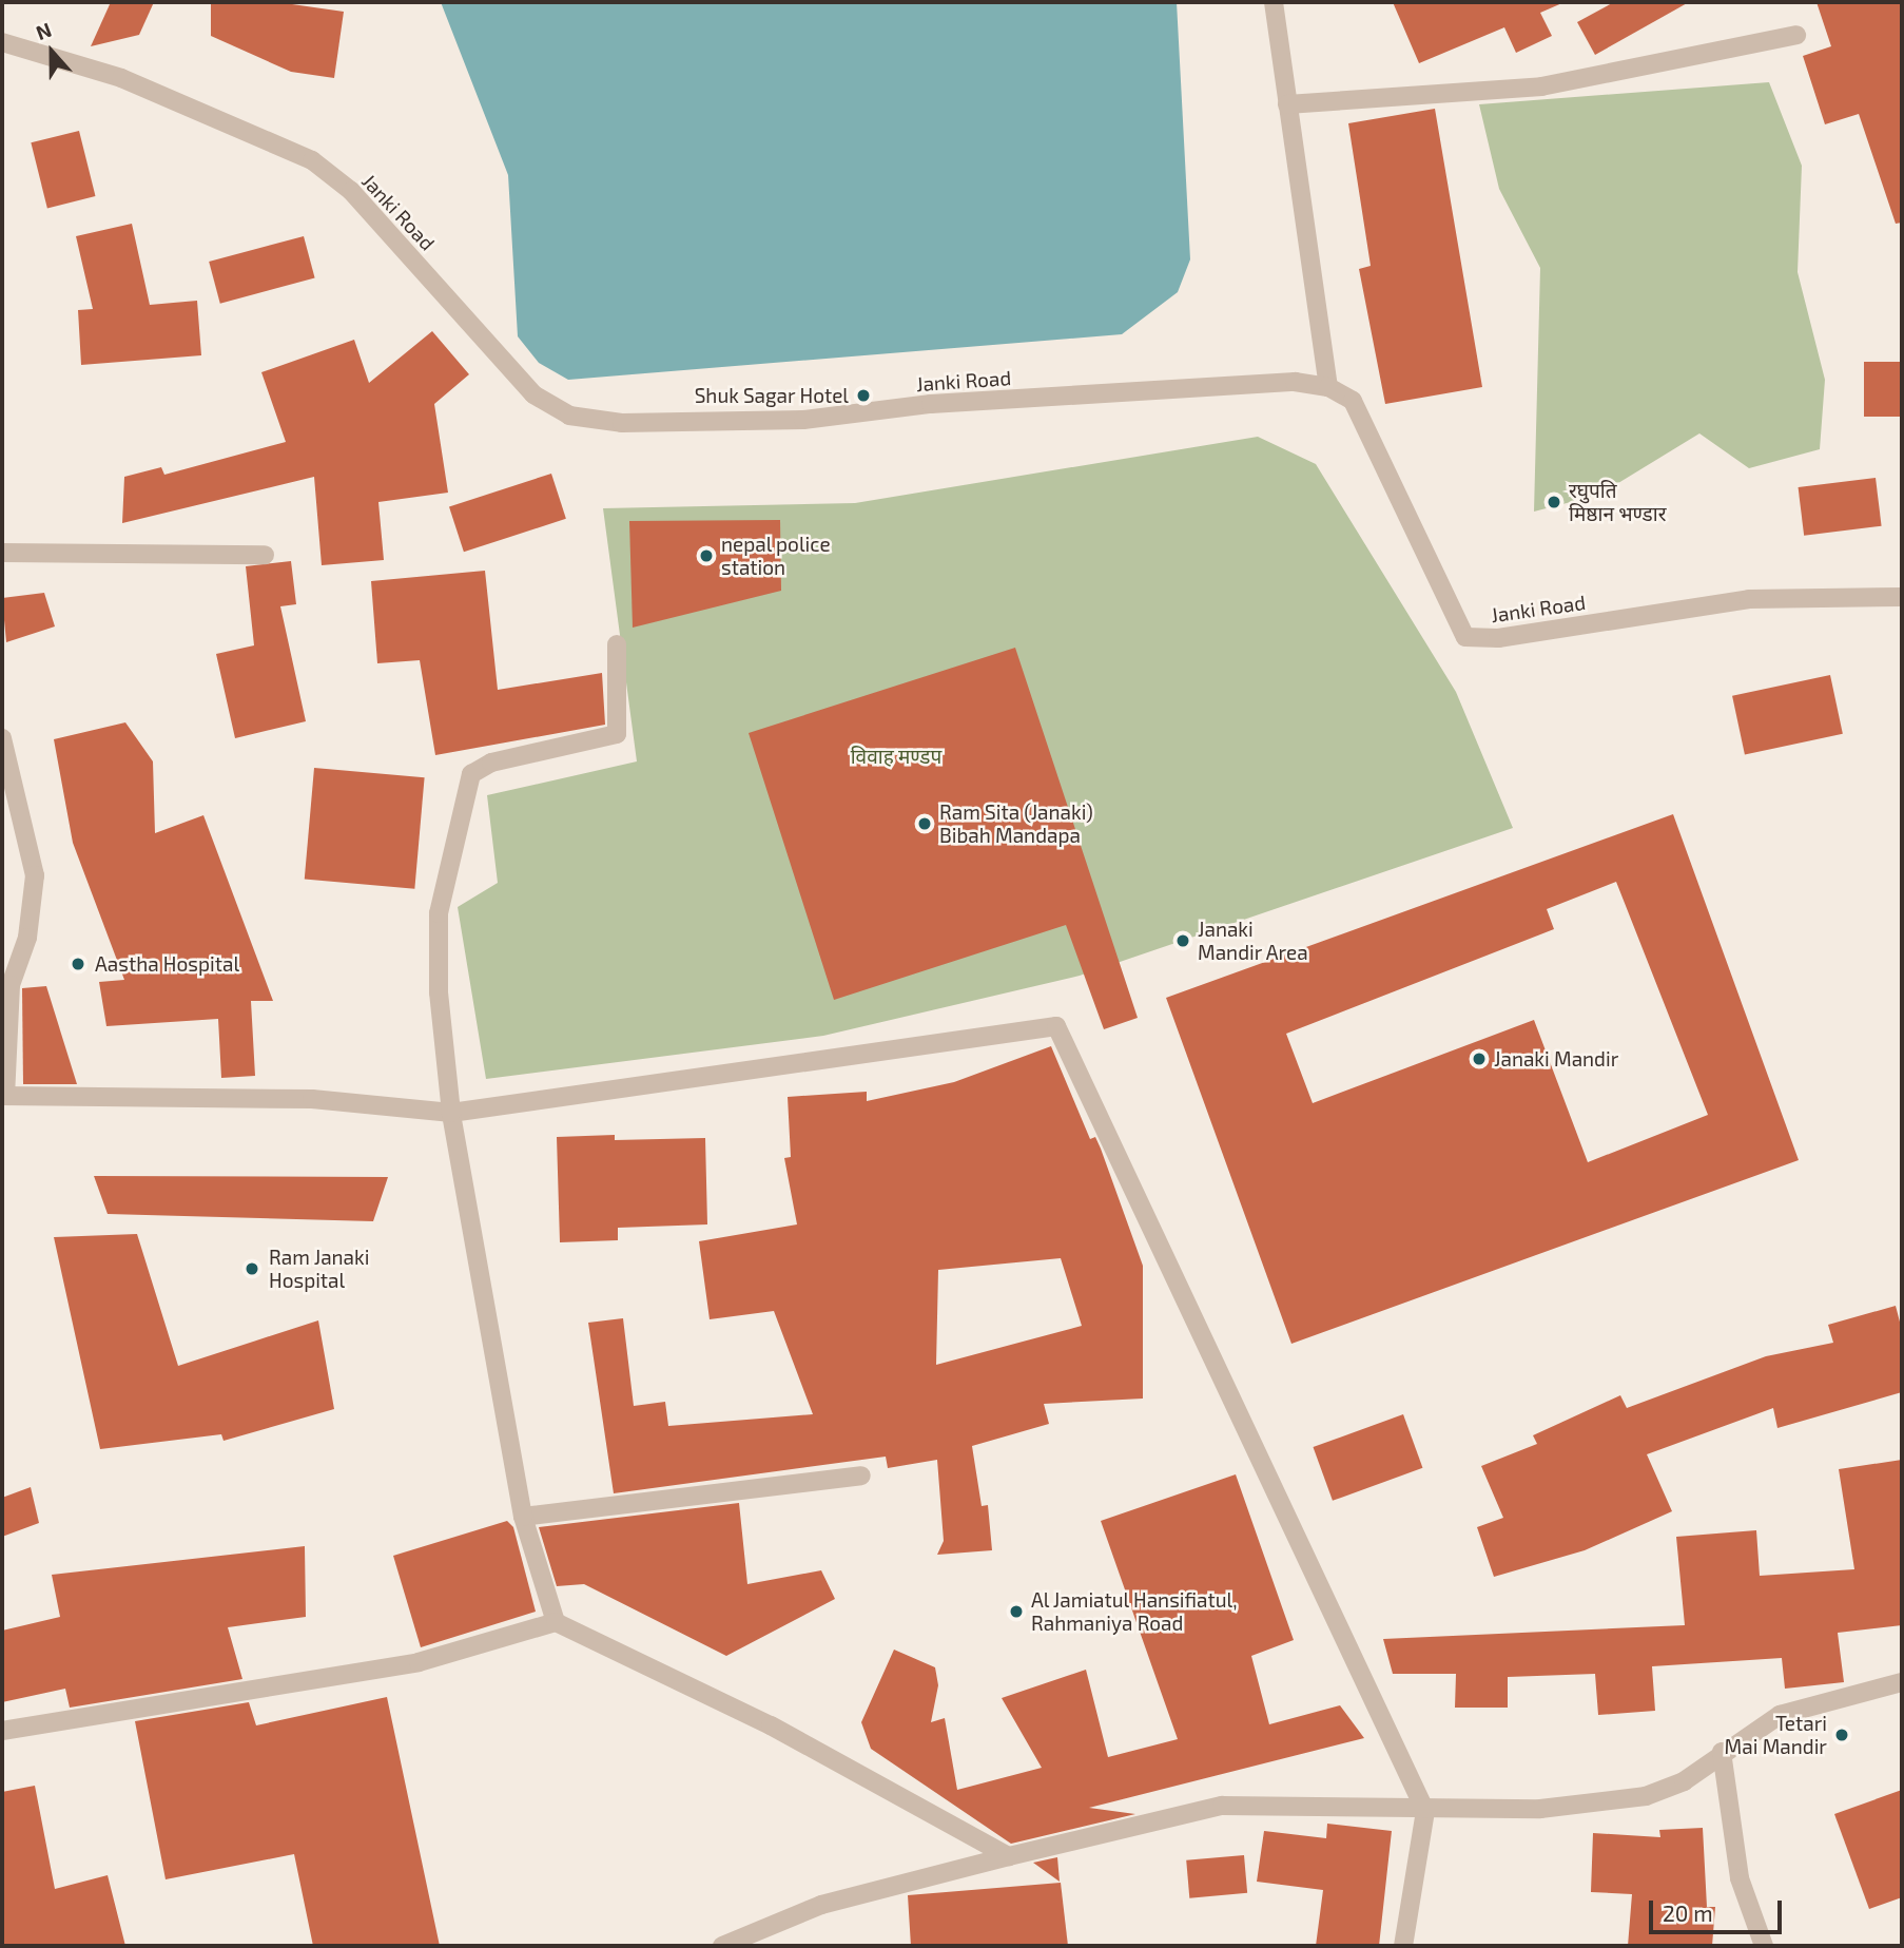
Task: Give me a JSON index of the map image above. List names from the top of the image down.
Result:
{
  "streets": {
    "street": ["Janki Road"]
  },
  "parks": ["विवाह मण्डप"],
  "places": [
    "Shuk Sagar Hotel",
    "रघुपति मिष्ठान भण्डार",
    "nepal police station",
    "Ram Sita (Janaki) Bibah Mandapa",
    "Janaki Mandir Area",
    "Aastha Hospital",
    "Janaki Mandir",
    "Ram Janaki Hospital",
    "Al Jamiatul Hansifiatul, Rahmaniya Road",
    "Tetari Mai Mandir"
  ],
  "scale_bar": "20 m",
  "north": "top"
}
